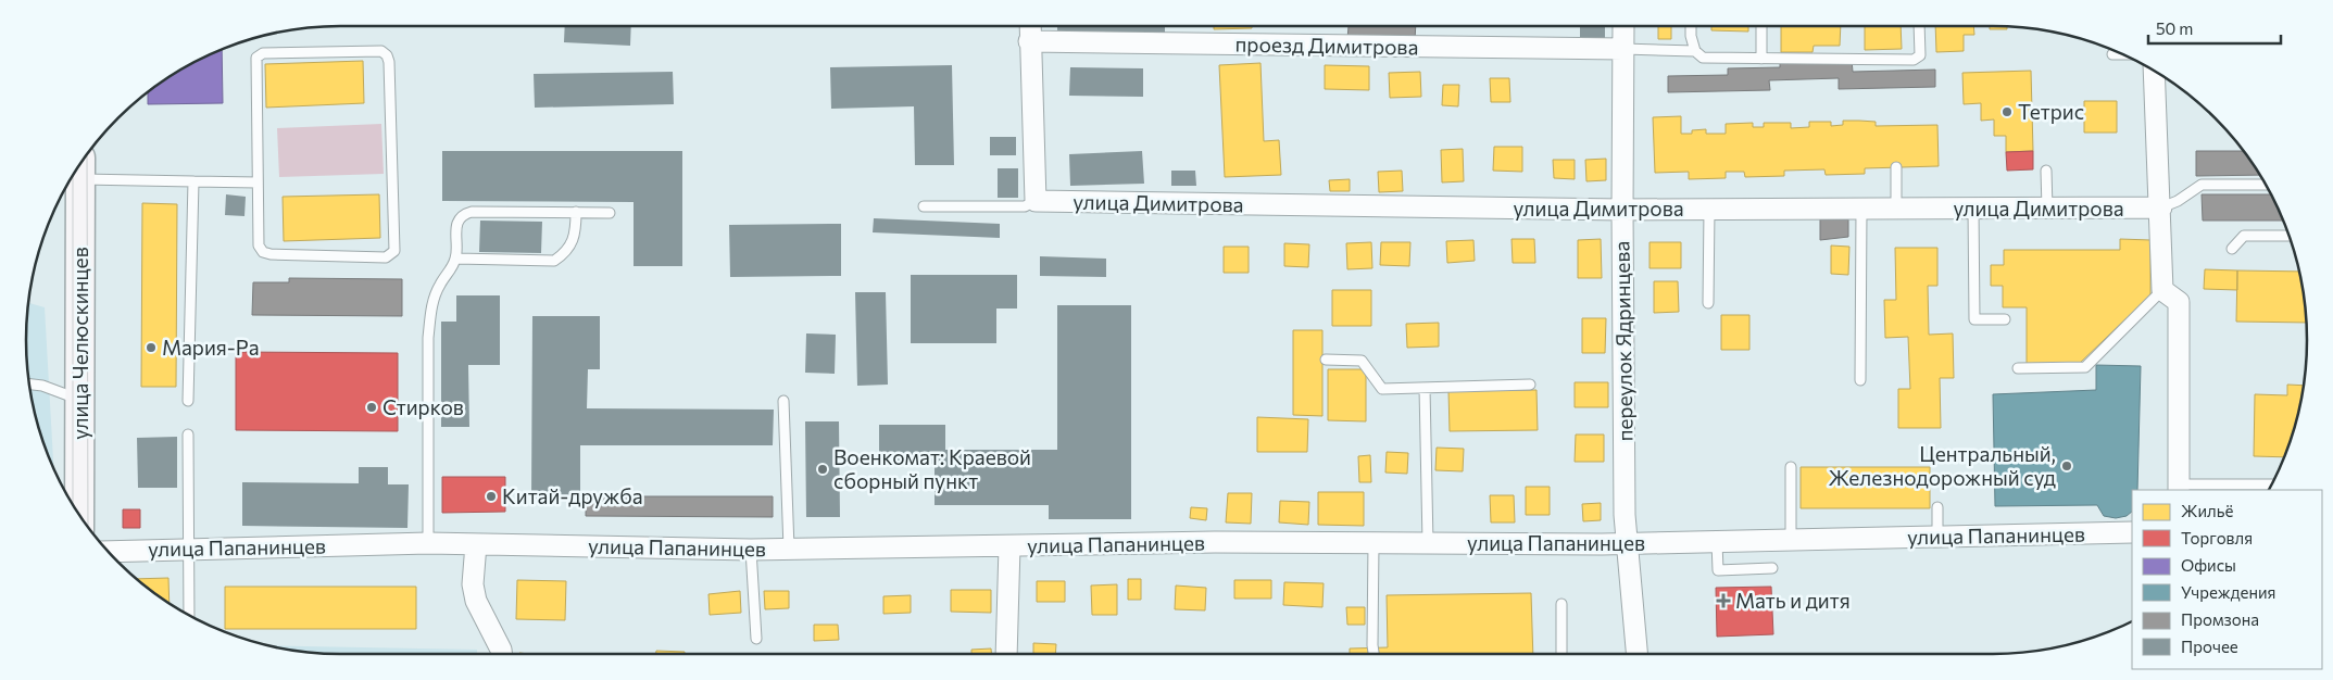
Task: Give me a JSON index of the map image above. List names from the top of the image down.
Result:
{
  "streets": {
    "main road": ["улица Челюскинцев"],
    "street": [
      "проезд Димитрова",
      "улица Димитрова",
      "переулок Ядринцева",
      "улица Папанинцев"
    ]
  },
  "crossings": [
    ["проезд Димитрова", "переулок Ядринцева"],
    ["улица Димитрова", "переулок Ядринцева"],
    ["переулок Ядринцева", "улица Папанинцев"]
  ],
  "places": {
    "other": [
      "Тетрис",
      "Мария-Ра",
      "Стирков",
      "Центральный, Железнодорожный суд",
      "Военкомат: Краевой сборный пункт",
      "Китай-дружба"
    ],
    "health": ["Мать и дитя"]
  },
  "legend": [
    "Жильё",
    "Торговля",
    "Офисы",
    "Учреждения",
    "Промзона",
    "Прочее"
  ],
  "scale_bar": "50 m"
}
